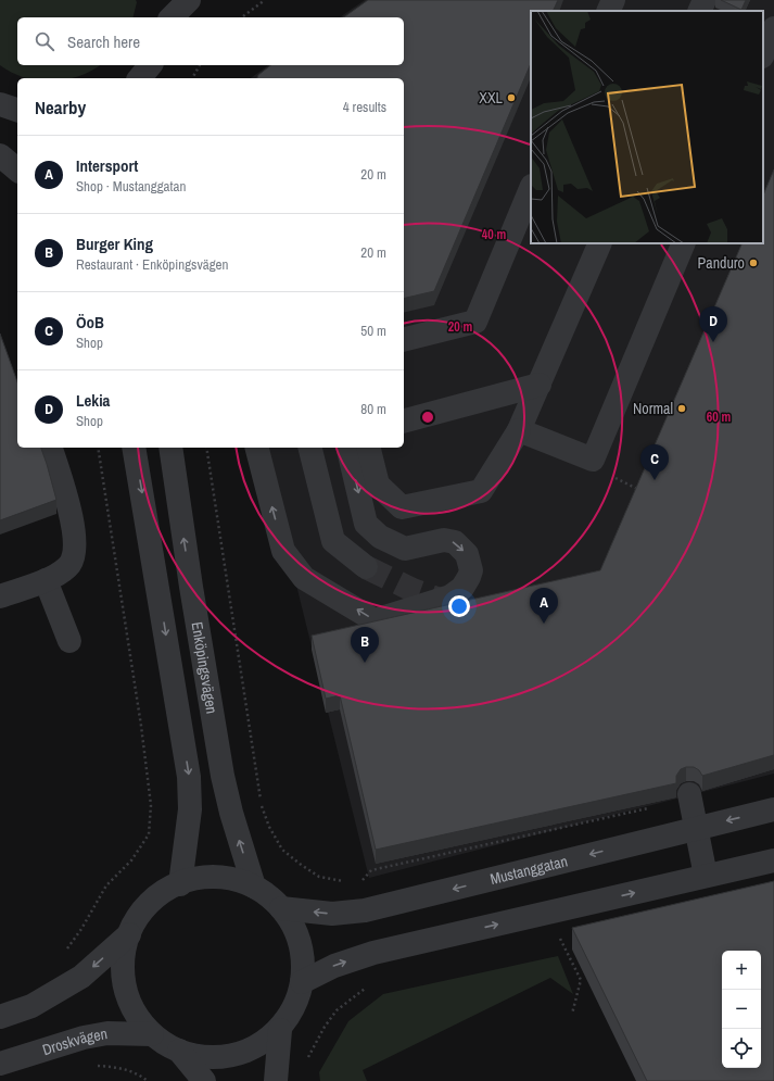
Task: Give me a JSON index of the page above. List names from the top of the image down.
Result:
{
  "streets": {
    "street": ["Enköpingsvägen", "Mustanggatan", "Droskvägen"]
  },
  "places": ["XXL", "Panduro", "Normal"],
  "page": {
    "search": "Search here",
    "heading": ["Nearby", "4 results"],
    "list": [
      {
        "mark": "A",
        "name": "Intersport",
        "note": "Shop · Mustanggatan",
        "value": "20 m"
      },
      {
        "mark": "B",
        "name": "Burger King",
        "note": "Restaurant · Enköpingsvägen",
        "value": "20 m"
      },
      {
        "mark": "C",
        "name": "ÖoB",
        "note": "Shop",
        "value": "50 m"
      },
      {
        "mark": "D",
        "name": "Lekia",
        "note": "Shop",
        "value": "80 m"
      }
    ],
    "pins": [
      "D",
      "C",
      "A",
      "B"
    ],
    "map_buttons": ["+", "−"]
  },
  "rings": ["40 m", "20 m", "60 m"]
}
